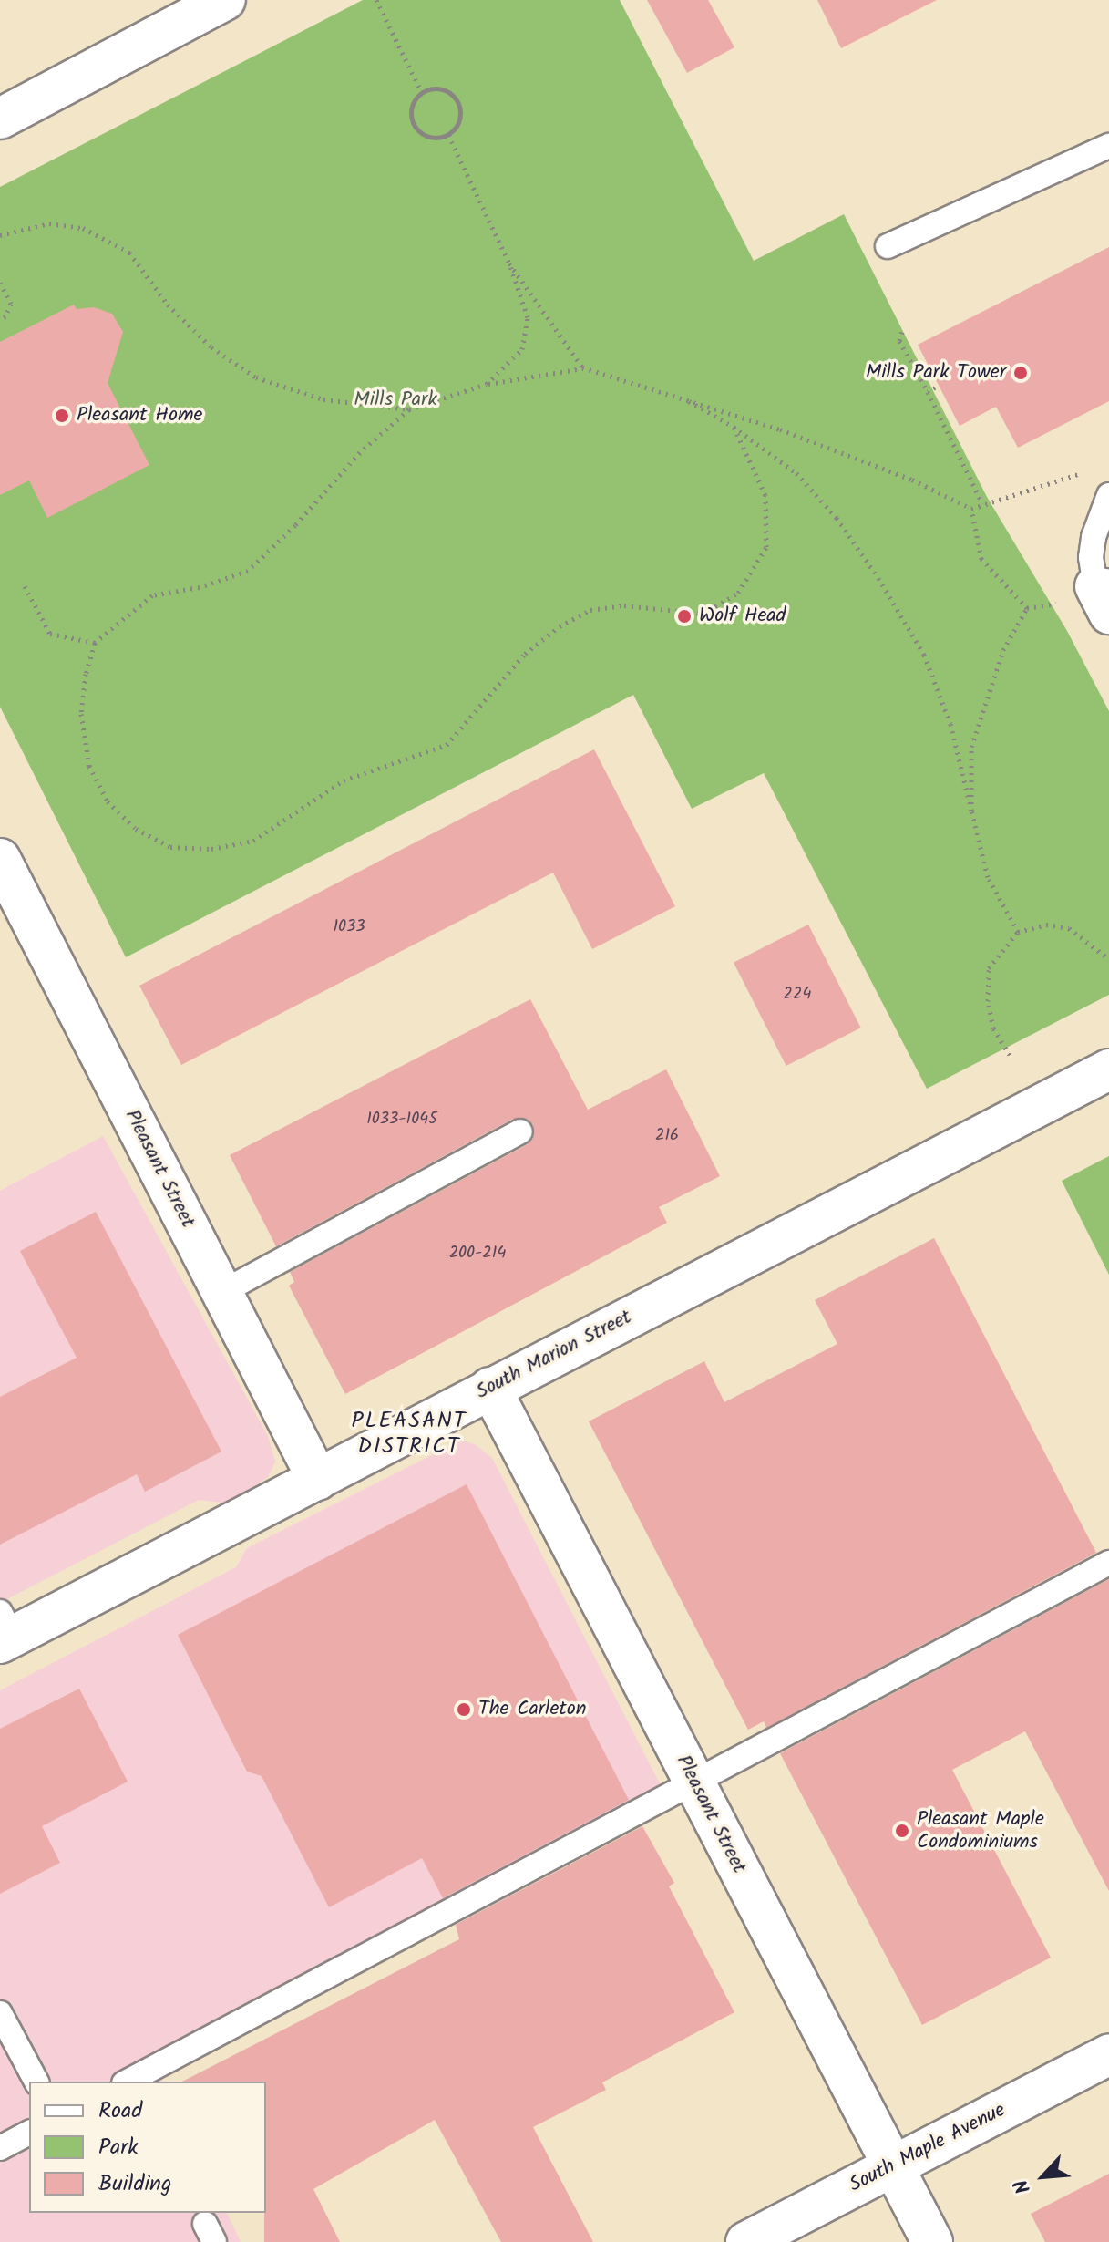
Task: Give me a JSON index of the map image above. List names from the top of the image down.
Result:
{
  "streets": {
    "street": ["Pleasant Street", "South Marion Street", "South Maple Avenue"]
  },
  "crossings": [
    ["Pleasant Street", "South Marion Street"],
    ["Pleasant Street", "South Maple Avenue"]
  ],
  "districts": ["PLEASANT DISTRICT"],
  "parks": ["Mills Park"],
  "places": [
    "Mills Park Tower",
    "Pleasant Home",
    "Wolf Head",
    "The Carleton",
    "Pleasant Maple Condominiums"
  ],
  "house_numbers": [
    "1033",
    "224",
    "1033-1045",
    "216",
    "200-214"
  ],
  "legend": ["Road", "Park", "Building"],
  "north": "bottom left"
}
